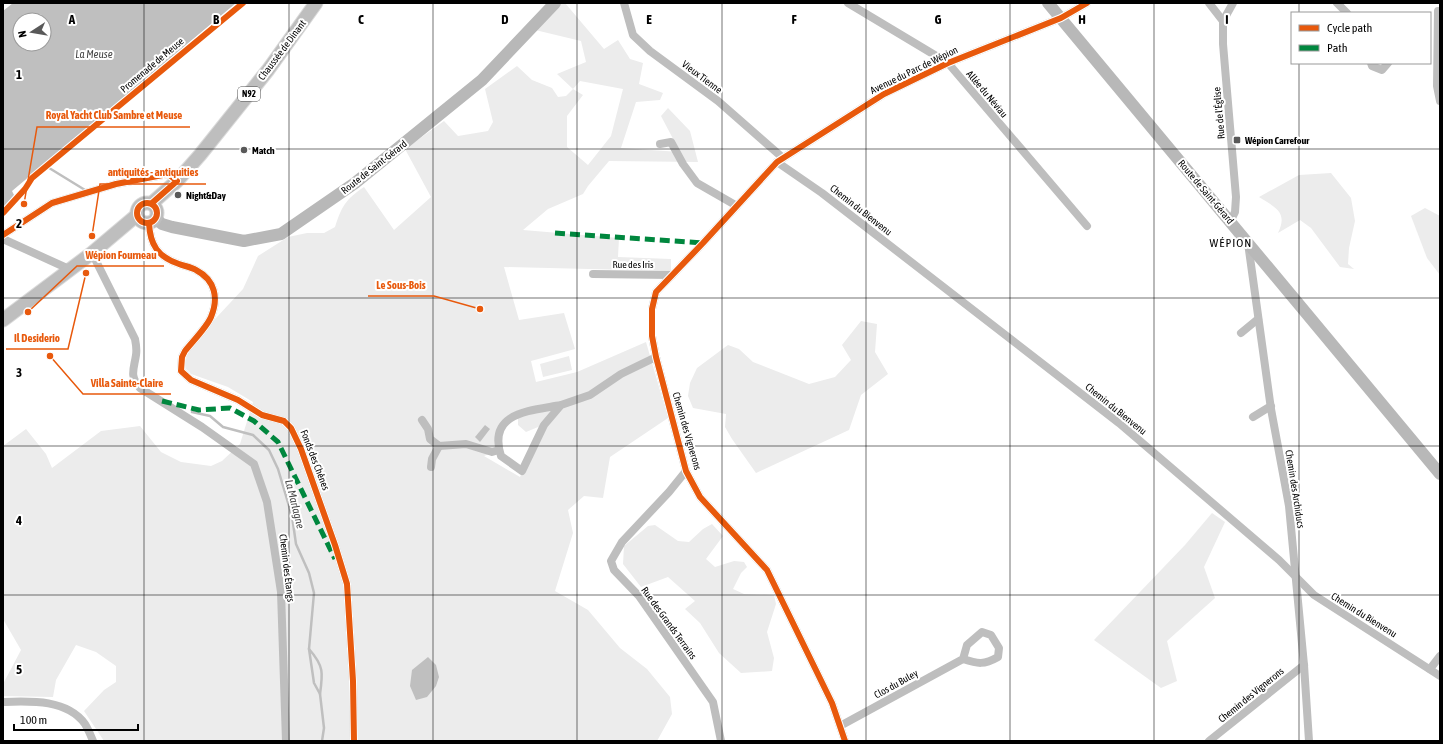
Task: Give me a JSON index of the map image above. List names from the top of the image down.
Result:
{
  "streets": {
    "main road": ["Chaussée de Dinant", "N92", "Route de Saint-Gérard"],
    "street": [
      "Avenue du Parc de Wépion",
      "Vieux Tienne",
      "Allée du Néviau",
      "Rue de l'Église",
      "Chemin du Bienvenu",
      "Rue des Iris",
      "Chemin des Vignerons",
      "Fonds des Chênes",
      "Chemin des Archiducs",
      "Chemin des Étangs",
      "Rue des Grands Terrains",
      "Clos du Buley"
    ],
    "cycle path": ["Promenade de Meuse"]
  },
  "crossings": [
    ["Chaussée de Dinant", "N92"],
    ["Chaussée de Dinant", "Route de Saint-Gérard"],
    ["Chaussée de Dinant", "Fonds des Chênes"],
    ["Avenue du Parc de Wépion", "Vieux Tienne"],
    ["Avenue du Parc de Wépion", "Allée du Néviau"],
    ["Avenue du Parc de Wépion", "Route de Saint-Gérard"],
    ["Avenue du Parc de Wépion", "Chemin du Bienvenu"],
    ["Avenue du Parc de Wépion", "Chemin des Vignerons"],
    ["Vieux Tienne", "Chemin du Bienvenu"],
    ["Vieux Tienne", "Chemin des Vignerons"],
    ["N92", "Route de Saint-Gérard"],
    ["N92", "Fonds des Chênes"],
    ["N92", "Chemin des Étangs"],
    ["Rue de l'Église", "Route de Saint-Gérard"],
    ["Route de Saint-Gérard", "Fonds des Chênes"],
    ["Route de Saint-Gérard", "Chemin des Archiducs"],
    ["Chemin du Bienvenu", "Chemin des Vignerons"],
    ["Chemin du Bienvenu", "Chemin des Archiducs"],
    ["Rue des Iris", "Chemin des Vignerons"],
    ["Chemin des Vignerons", "Chemin des Archiducs"],
    ["Chemin des Vignerons", "Rue des Grands Terrains"],
    ["Chemin des Vignerons", "Clos du Buley"]
  ],
  "districts": ["WÉPION"],
  "water": ["La Meuse", "La Marlagne"],
  "places": {
    "transit": ["Wépion Carrefour"],
    "other": [
      "Match",
      "Night&Day",
      "Royal Yacht Club Sambre et Meuse",
      "antiquités - antiquities",
      "Il Desiderio",
      "Le Sous-Bois",
      "Wépion Fourneau",
      "Villa Sainte-Claire"
    ]
  },
  "legend": ["Cycle path", "Path"],
  "scale_bar": "100 m",
  "north": "left",
  "grid": {
    "columns": [
      "A",
      "B",
      "C",
      "D",
      "E",
      "F",
      "G",
      "H",
      "I"
    ],
    "rows": [
      "1",
      "2",
      "3",
      "4",
      "5"
    ]
  }
}
